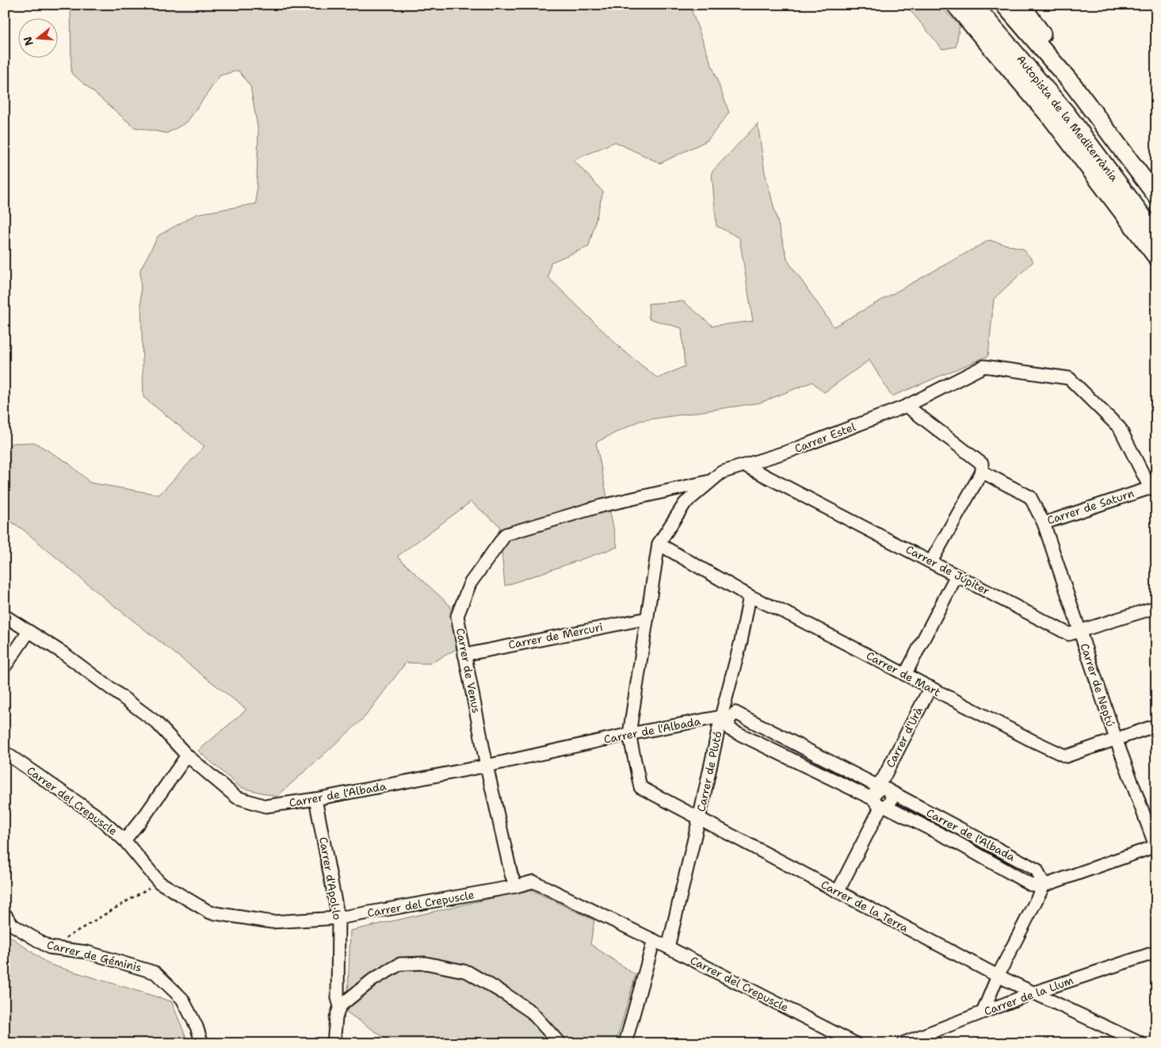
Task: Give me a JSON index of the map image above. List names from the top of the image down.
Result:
{
  "streets": {
    "highway": ["Autopista de la Mediterrània"],
    "street": [
      "Carrer Estel",
      "Carrer de Saturn",
      "Carrer de Júpiter",
      "Carrer de Mercuri",
      "Carrer de Venus",
      "Carrer de Mart",
      "Carrer de Neptú",
      "Carrer de l'Albada",
      "Carrer d'Urà",
      "Carrer de Plutó",
      "Carrer del Crepuscle",
      "Carrer d'Apol·lo",
      "Carrer de la Terra",
      "Carrer de Géminis",
      "Carrer de la Llum"
    ]
  },
  "crossings": [
    ["Carrer Estel", "Carrer de Saturn"],
    ["Carrer Estel", "Carrer de Júpiter"],
    ["Carrer Estel", "Carrer de Mercuri"],
    ["Carrer Estel", "Carrer de Venus"],
    ["Carrer Estel", "Carrer de Mart"],
    ["Carrer Estel", "Carrer de l'Albada"],
    ["Carrer Estel", "Carrer de la Terra"],
    ["Carrer de Saturn", "Carrer de Neptú"],
    ["Carrer de Júpiter", "Carrer de Neptú"],
    ["Carrer de Mercuri", "Carrer de Venus"],
    ["Carrer de Venus", "Carrer de l'Albada"],
    ["Carrer de Venus", "Carrer del Crepuscle"],
    ["Carrer de Mart", "Carrer de Neptú"],
    ["Carrer de Mart", "Carrer d'Urà"],
    ["Carrer de Mart", "Carrer de Plutó"],
    ["Carrer de l'Albada", "Carrer d'Urà"],
    ["Carrer de l'Albada", "Carrer de Plutó"],
    ["Carrer de l'Albada", "Carrer d'Apol·lo"],
    ["Carrer de l'Albada", "Carrer de la Terra"],
    ["Carrer de Plutó", "Carrer del Crepuscle"],
    ["Carrer de Plutó", "Carrer de la Terra"],
    ["Carrer del Crepuscle", "Carrer d'Apol·lo"],
    ["Carrer de la Terra", "Carrer de la Llum"]
  ],
  "north": "left"
}
